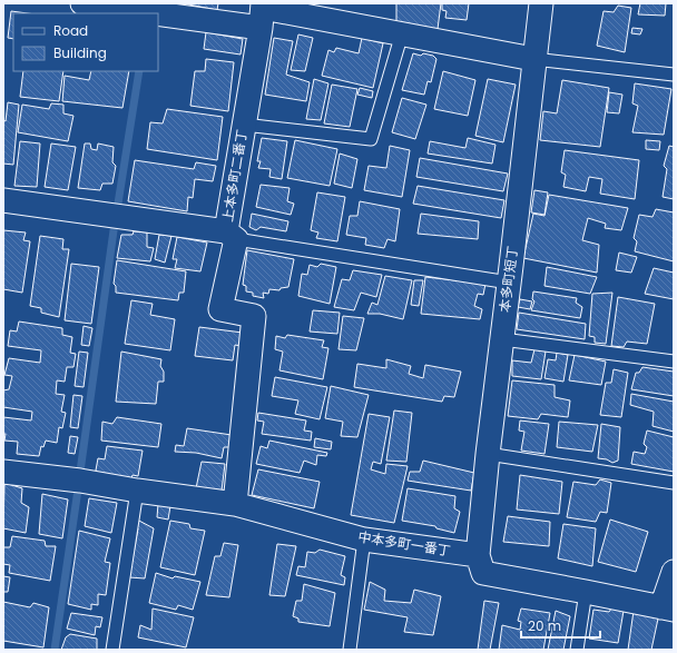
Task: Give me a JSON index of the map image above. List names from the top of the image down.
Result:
{
  "streets": {
    "street": ["上本多町二番丁", "本多町短丁", "中本多町一番丁"]
  },
  "crossings": [
    ["上本多町二番丁", "中本多町一番丁"],
    ["本多町短丁", "中本多町一番丁"]
  ],
  "legend": ["Road", "Building"],
  "scale_bar": "20 m"
}
